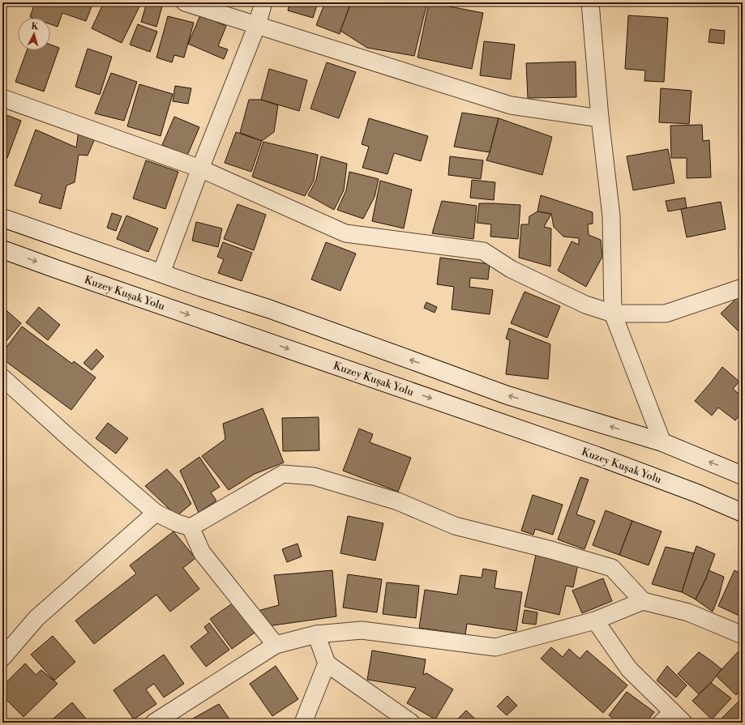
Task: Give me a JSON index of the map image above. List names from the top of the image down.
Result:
{
  "streets": {
    "main road": ["Kuzey Kuşak Yolu"]
  },
  "north": "top"
}
